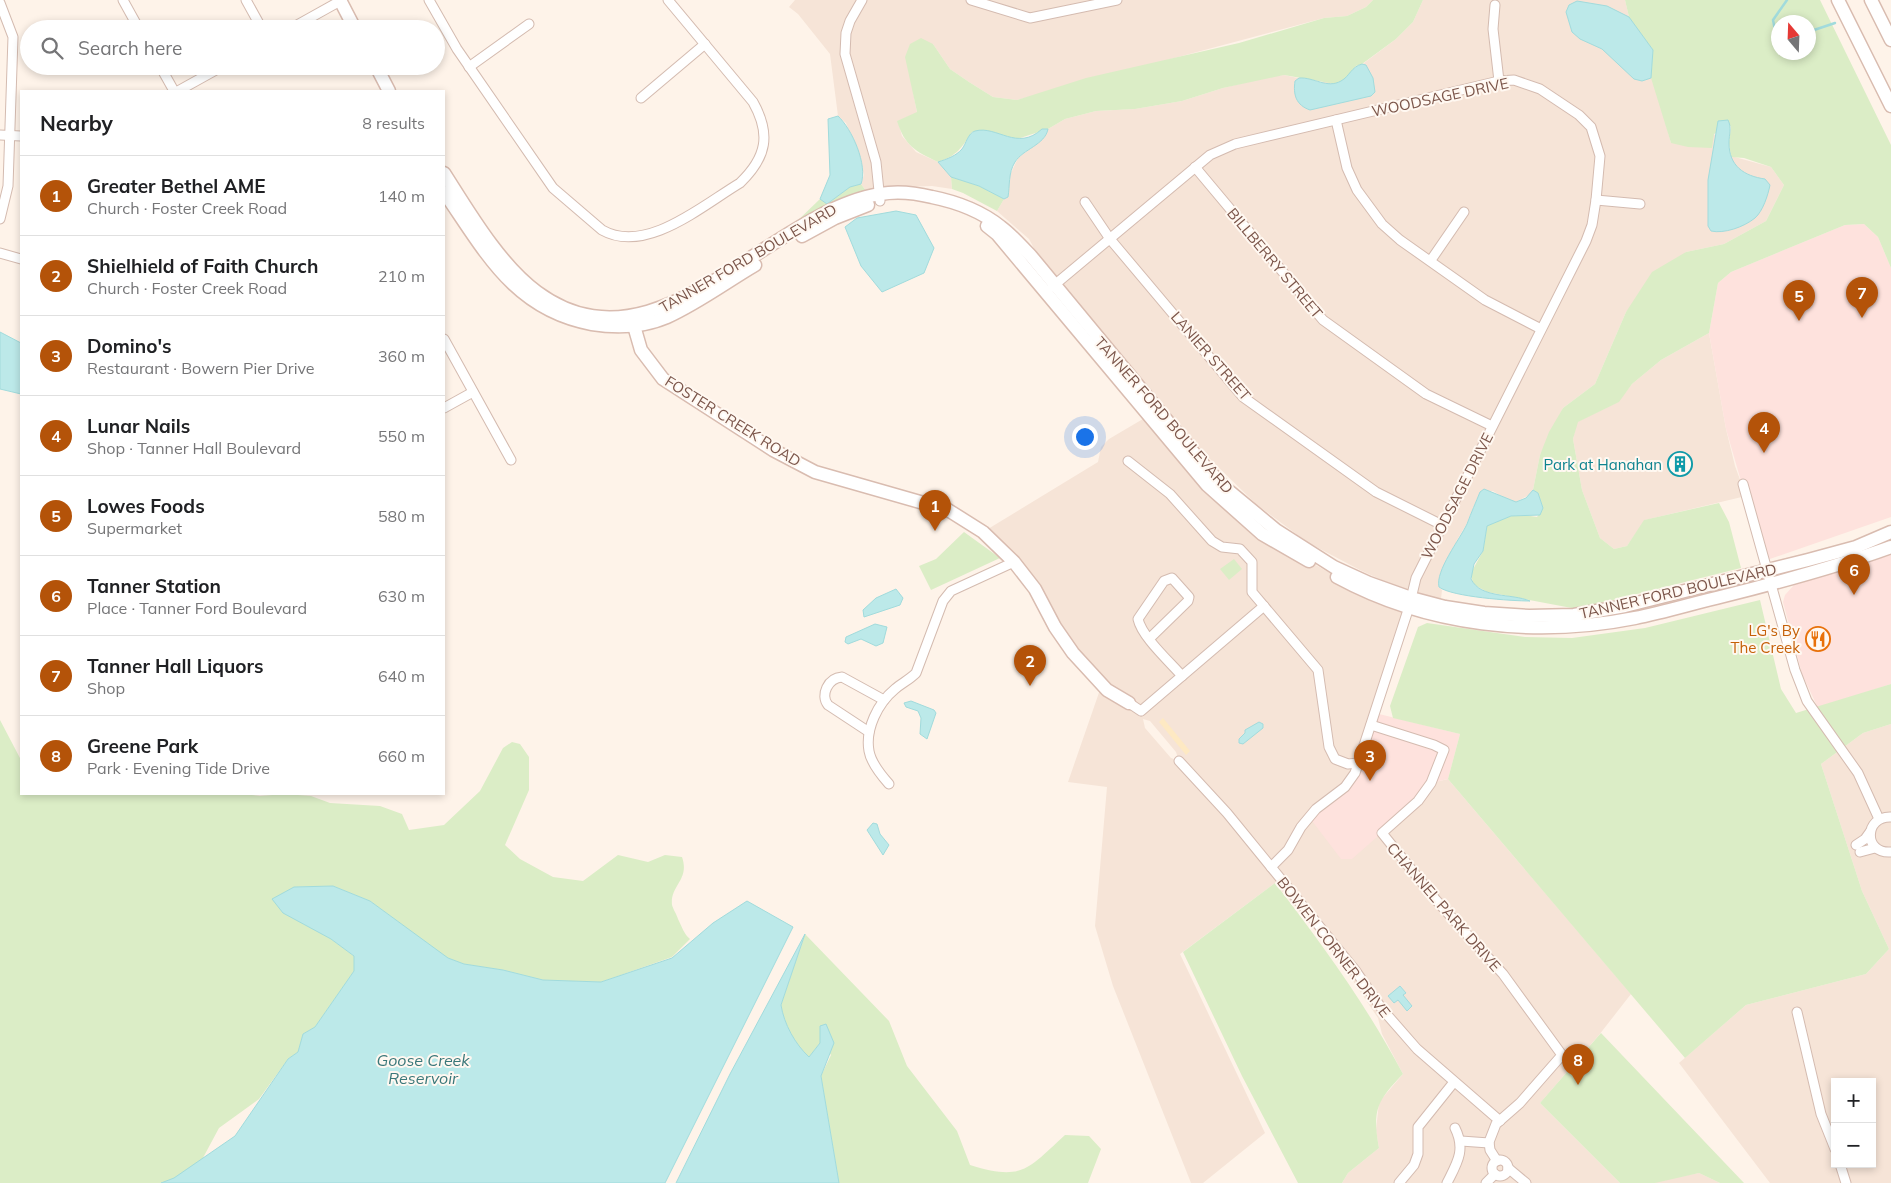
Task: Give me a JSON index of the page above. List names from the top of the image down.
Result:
{
  "streets": {
    "street": [
      "WOODSAGE DRIVE",
      "TANNER FORD BOULEVARD",
      "BILLBERRY STREET",
      "LANIER STREET",
      "FOSTER CREEK ROAD",
      "CHANNEL PARK DRIVE",
      "BOWEN CORNER DRIVE"
    ]
  },
  "crossings": [
    ["WOODSAGE DRIVE", "TANNER FORD BOULEVARD"],
    ["WOODSAGE DRIVE", "BILLBERRY STREET"],
    ["WOODSAGE DRIVE", "LANIER STREET"],
    ["WOODSAGE DRIVE", "CHANNEL PARK DRIVE"],
    ["WOODSAGE DRIVE", "BOWEN CORNER DRIVE"],
    ["TANNER FORD BOULEVARD", "FOSTER CREEK ROAD"],
    ["CHANNEL PARK DRIVE", "BOWEN CORNER DRIVE"]
  ],
  "water": ["Goose Creek Reservoir"],
  "places": {
    "building": ["Park at Hanahan"],
    "restaurant": ["LG's By The Creek"]
  },
  "north": "top",
  "page": {
    "search": "Search here",
    "heading": ["Nearby", "8 results"],
    "list": [
      {
        "mark": "1",
        "name": "Greater Bethel AME",
        "note": "Church · Foster Creek Road",
        "value": "140 m"
      },
      {
        "mark": "2",
        "name": "Shielhield of Faith Church",
        "note": "Church · Foster Creek Road",
        "value": "210 m"
      },
      {
        "mark": "3",
        "name": "Domino's",
        "note": "Restaurant · Bowern Pier Drive",
        "value": "360 m"
      },
      {
        "mark": "4",
        "name": "Lunar Nails",
        "note": "Shop · Tanner Hall Boulevard",
        "value": "550 m"
      },
      {
        "mark": "5",
        "name": "Lowes Foods",
        "note": "Supermarket",
        "value": "580 m"
      },
      {
        "mark": "6",
        "name": "Tanner Station",
        "note": "Place · Tanner Ford Boulevard",
        "value": "630 m"
      },
      {
        "mark": "7",
        "name": "Tanner Hall Liquors",
        "note": "Shop",
        "value": "640 m"
      },
      {
        "mark": "8",
        "name": "Greene Park",
        "note": "Park · Evening Tide Drive",
        "value": "660 m"
      }
    ],
    "pins": [
      "7",
      "5",
      "4",
      "1",
      "6",
      "2",
      "3",
      "8"
    ],
    "map_buttons": ["+", "−"]
  }
}
